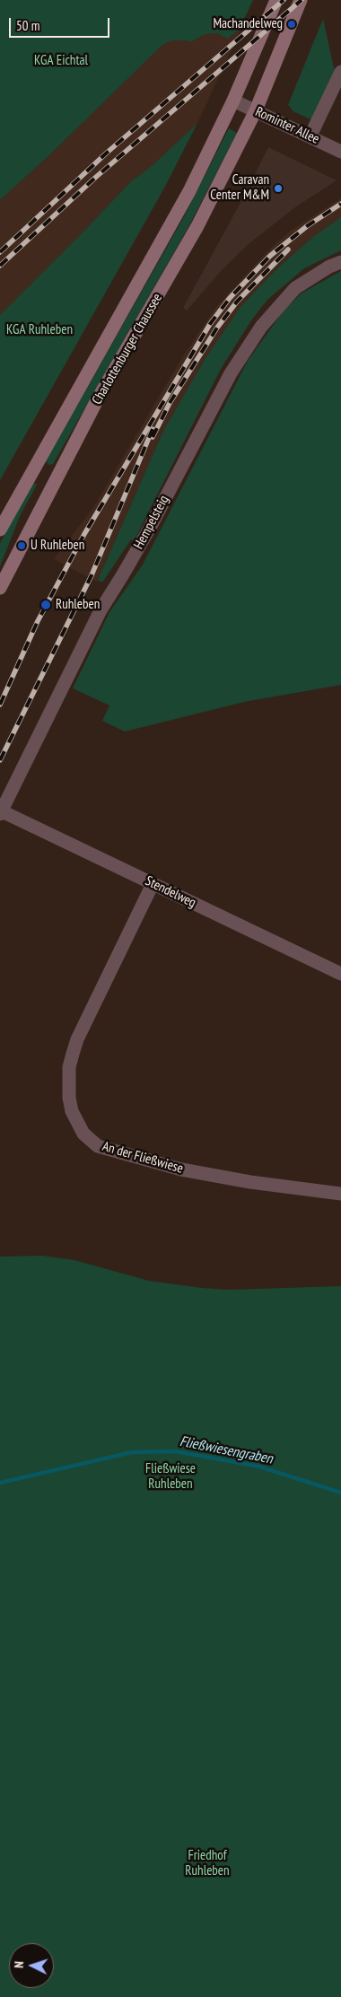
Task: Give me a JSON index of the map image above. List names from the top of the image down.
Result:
{
  "streets": {
    "main road": ["Charlottenburger Chaussee"],
    "street": [
      "Rominter Allee",
      "Hempelsteig",
      "Stendelweg",
      "An der Fließwiese"
    ]
  },
  "crossings": [
    ["Rominter Allee", "Charlottenburger Chaussee"],
    ["Hempelsteig", "Stendelweg"],
    ["Stendelweg", "An der Fließwiese"]
  ],
  "water": ["Fließwiesengraben"],
  "parks": [
    "KGA Eichtal",
    "KGA Ruhleben",
    "Fließwiese Ruhleben",
    "Friedhof Ruhleben"
  ],
  "places": [
    "Machandelweg",
    "Caravan Center M&M",
    "U Ruhleben",
    "Ruhleben"
  ],
  "scale_bar": "50 m",
  "north": "left"
}
